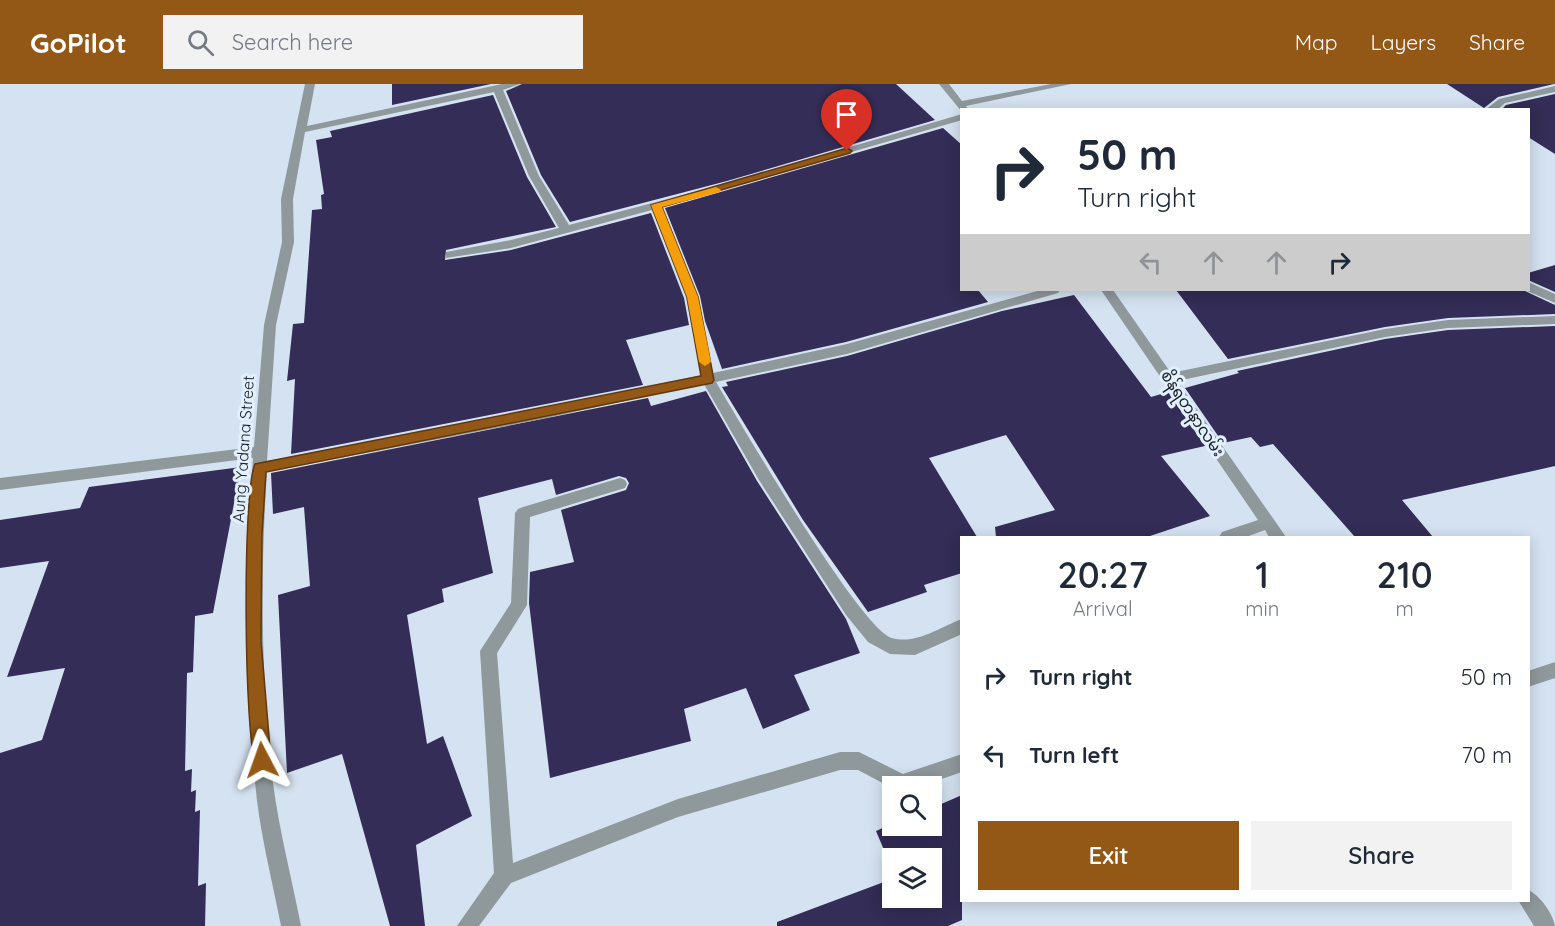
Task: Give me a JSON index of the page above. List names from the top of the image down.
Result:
{
  "streets": {
    "street": ["စိန်ရတနာလမ်း", "Aung Yadana Street"]
  },
  "page": {
    "header": "GoPilot",
    "search": "Search here",
    "nav": ["Map", "Layers", "Share"],
    "turn": ["50 m", "Turn right"],
    "eta": [
      "20:27",
      "Arrival",
      "1",
      "min",
      "210",
      "m"
    ],
    "list": [
      {
        "name": "Turn right",
        "value": "50 m"
      },
      {
        "name": "Turn left",
        "value": "70 m"
      }
    ],
    "buttons": ["Exit", "Share"]
  }
}
